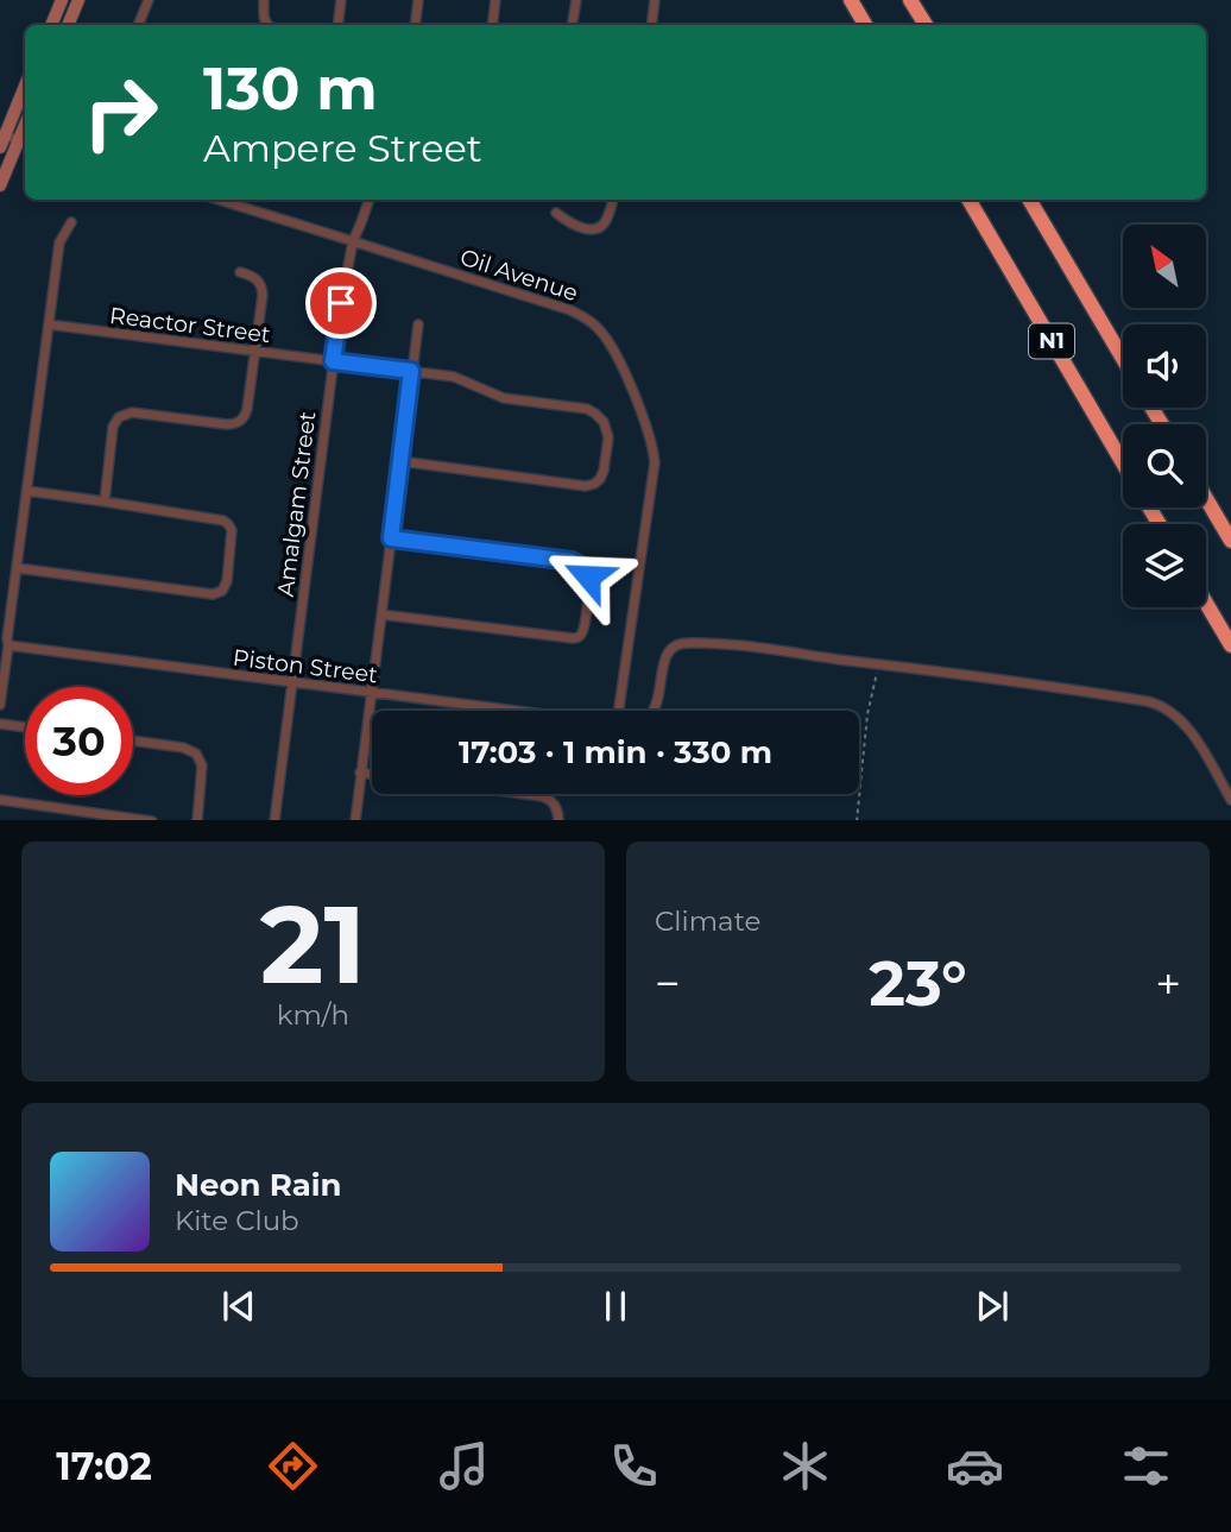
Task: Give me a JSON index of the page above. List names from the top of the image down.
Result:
{
  "streets": {
    "highway": ["N1"],
    "street": [
      "Oil Avenue",
      "Reactor Street",
      "Amalgam Street",
      "Piston Street"
    ]
  },
  "crossings": [
    ["Oil Avenue", "Amalgam Street"],
    ["Reactor Street", "Amalgam Street"],
    ["Amalgam Street", "Piston Street"]
  ],
  "north": "top left",
  "page": {
    "turn": ["130 m", "Ampere Street"],
    "limit": "30",
    "trip": "17:03 · 1 min · 330 m",
    "tile": [
      ["21", "km/h"],
      "Climate"
    ],
    "heat": ["−", "23°", "+"],
    "song": ["Neon Rain", "Kite Club"],
    "tabs": "17:02"
  }
}
